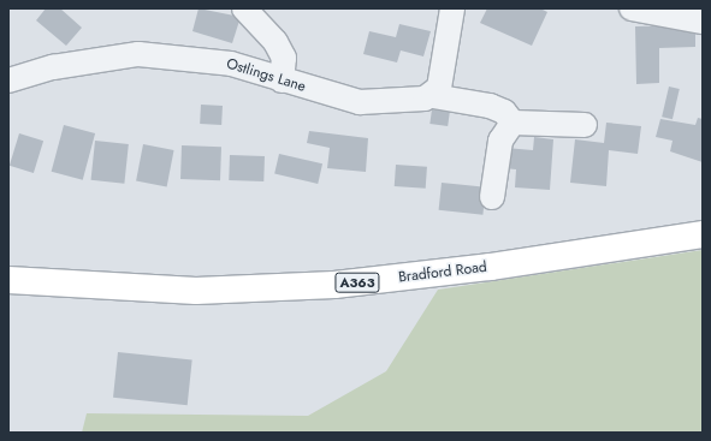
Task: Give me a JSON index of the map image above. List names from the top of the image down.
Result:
{
  "streets": {
    "main road": ["Bradford Road", "A363"],
    "street": ["Ostlings Lane"]
  }
}
